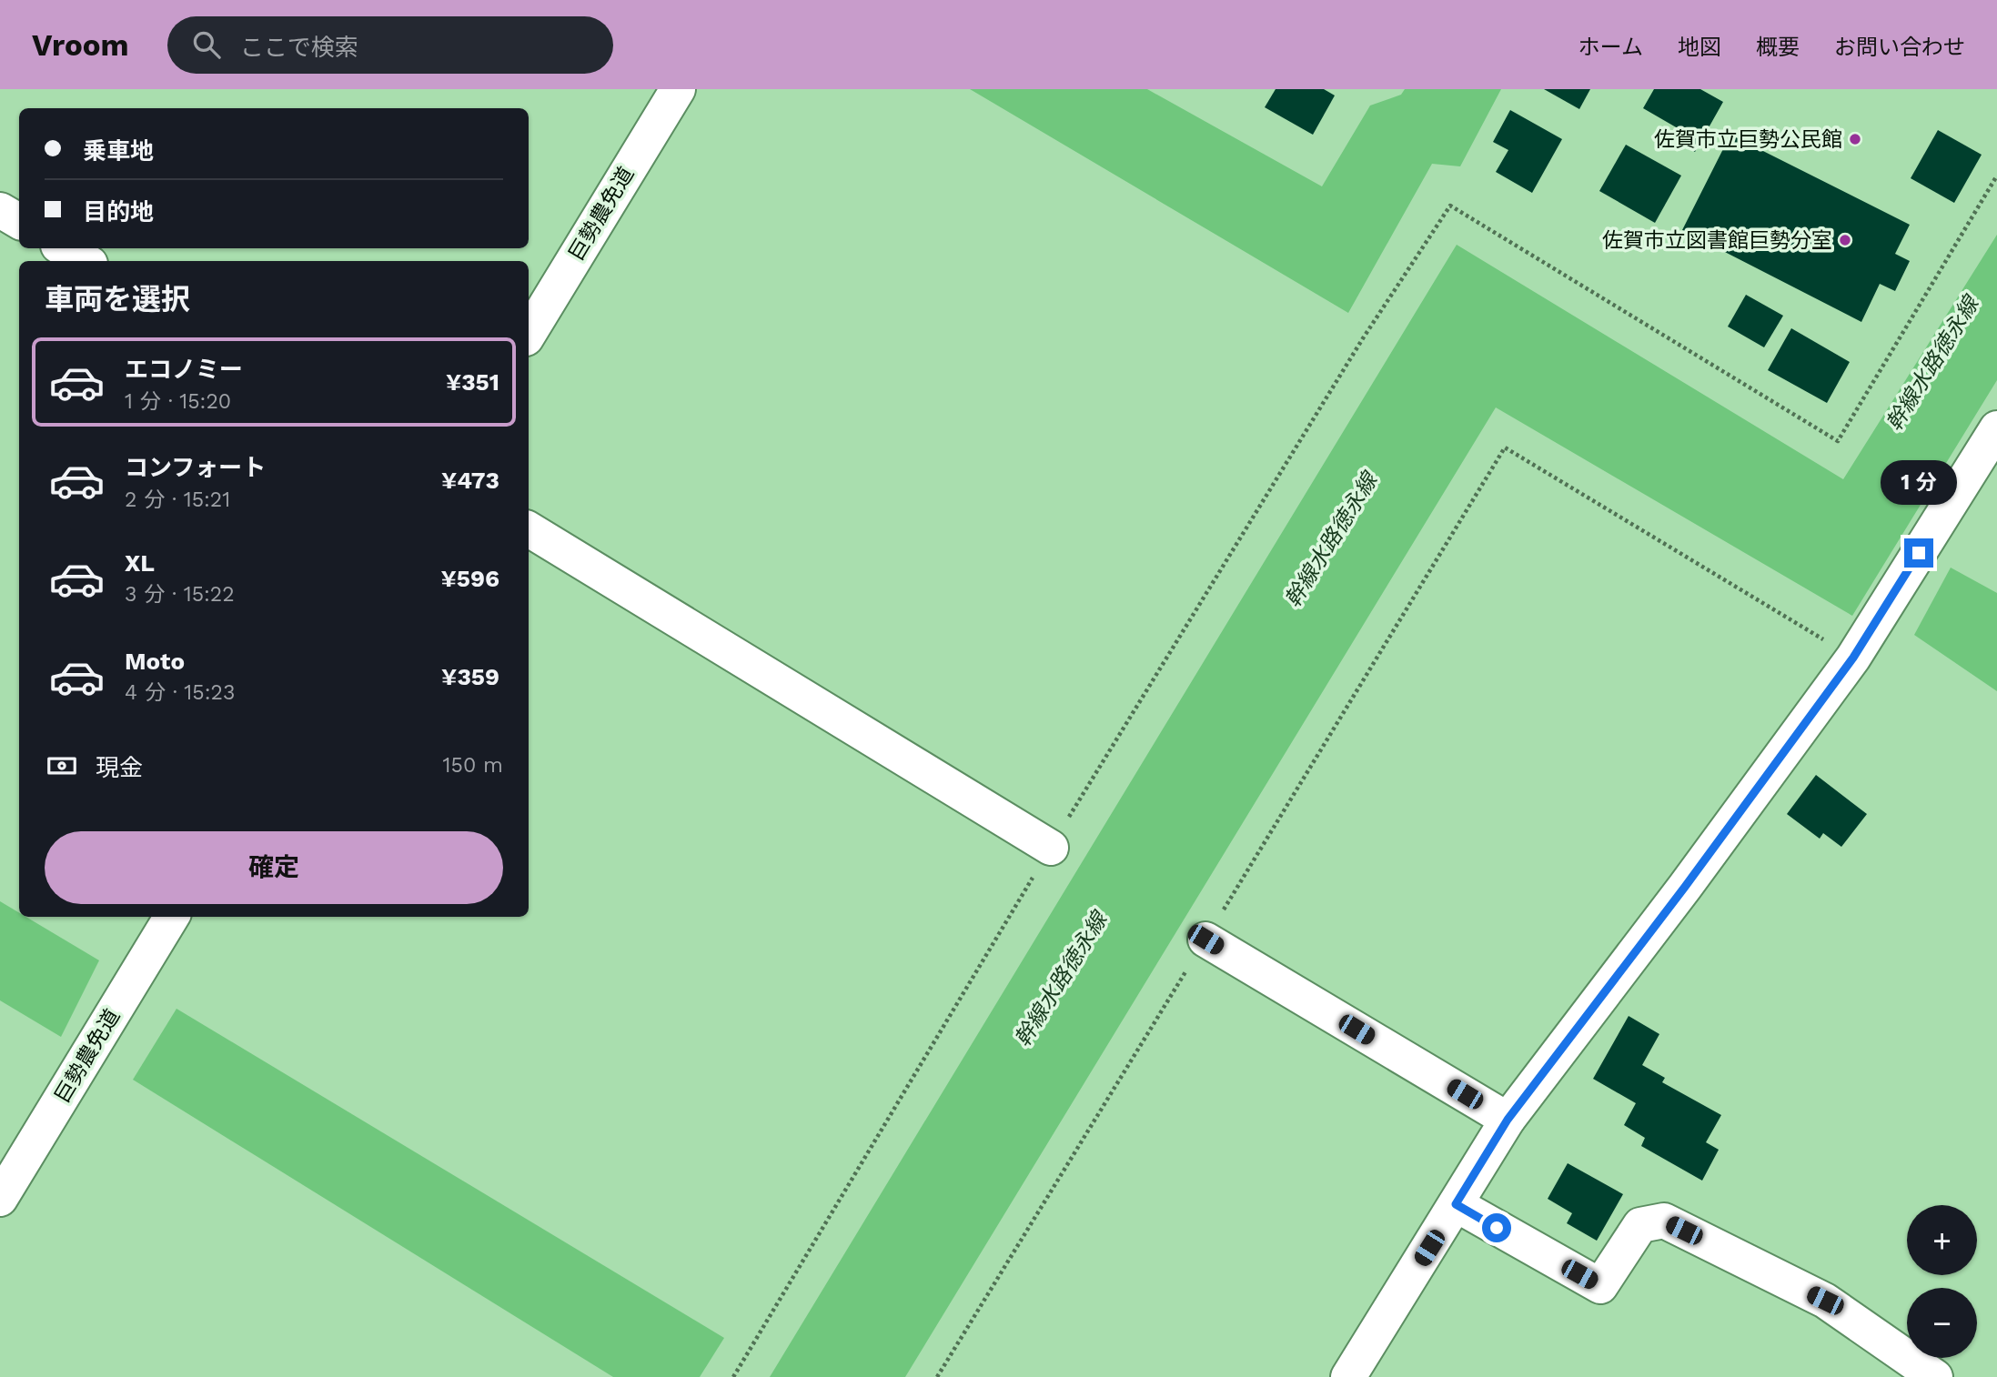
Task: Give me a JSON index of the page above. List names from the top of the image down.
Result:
{
  "streets": {
    "street": ["巨勢農免道"]
  },
  "water": ["幹線水路徳永線"],
  "places": ["佐賀市立巨勢公民館", "佐賀市立図書館巨勢分室"],
  "page": {
    "header": "Vroom",
    "search": "ここで検索",
    "nav": [
      "ホーム",
      "地図",
      "概要",
      "お問い合わせ"
    ],
    "banner": ["乗車地", "目的地"],
    "heading": "車両を選択",
    "list": [
      {
        "name": "エコノミー",
        "note": "1 分 · 15:20",
        "value": "¥351"
      },
      {
        "name": "コンフォート",
        "note": "2 分 · 15:21",
        "value": "¥473"
      },
      {
        "name": "XL",
        "note": "3 分 · 15:22",
        "value": "¥596"
      },
      {
        "name": "Moto",
        "note": "4 分 · 15:23",
        "value": "¥359"
      }
    ],
    "bubble": "1 分",
    "pay": ["現金", "150 m"],
    "buttons": "確定",
    "map_buttons": ["+", "−"]
  }
}
